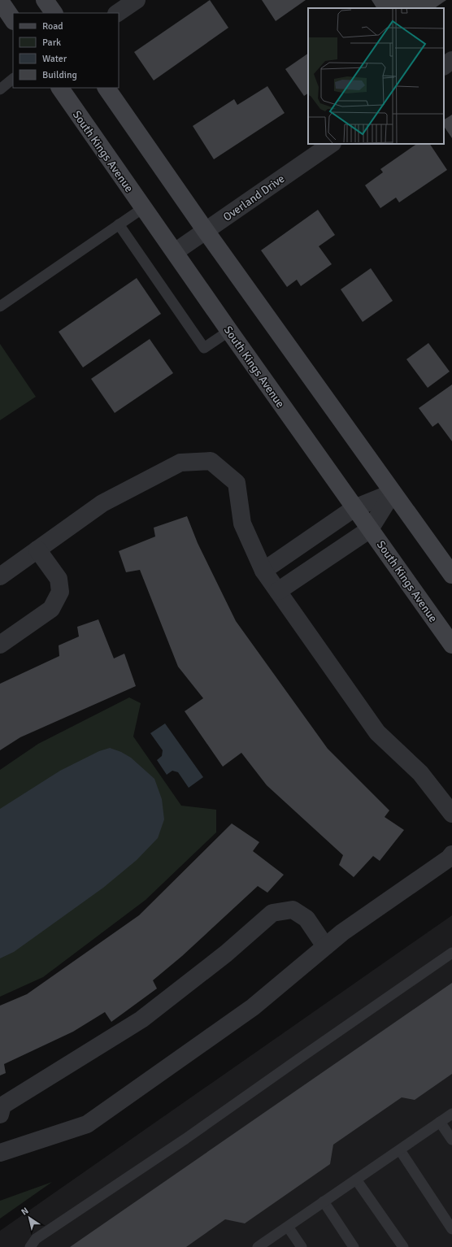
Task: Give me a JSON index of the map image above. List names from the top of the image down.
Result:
{
  "streets": {
    "main road": ["South Kings Avenue"],
    "street": ["Overland Drive"]
  },
  "crossings": [
    ["South Kings Avenue", "Overland Drive"]
  ],
  "legend": [
    "Road",
    "Park",
    "Water",
    "Building"
  ],
  "north": "top left"
}
